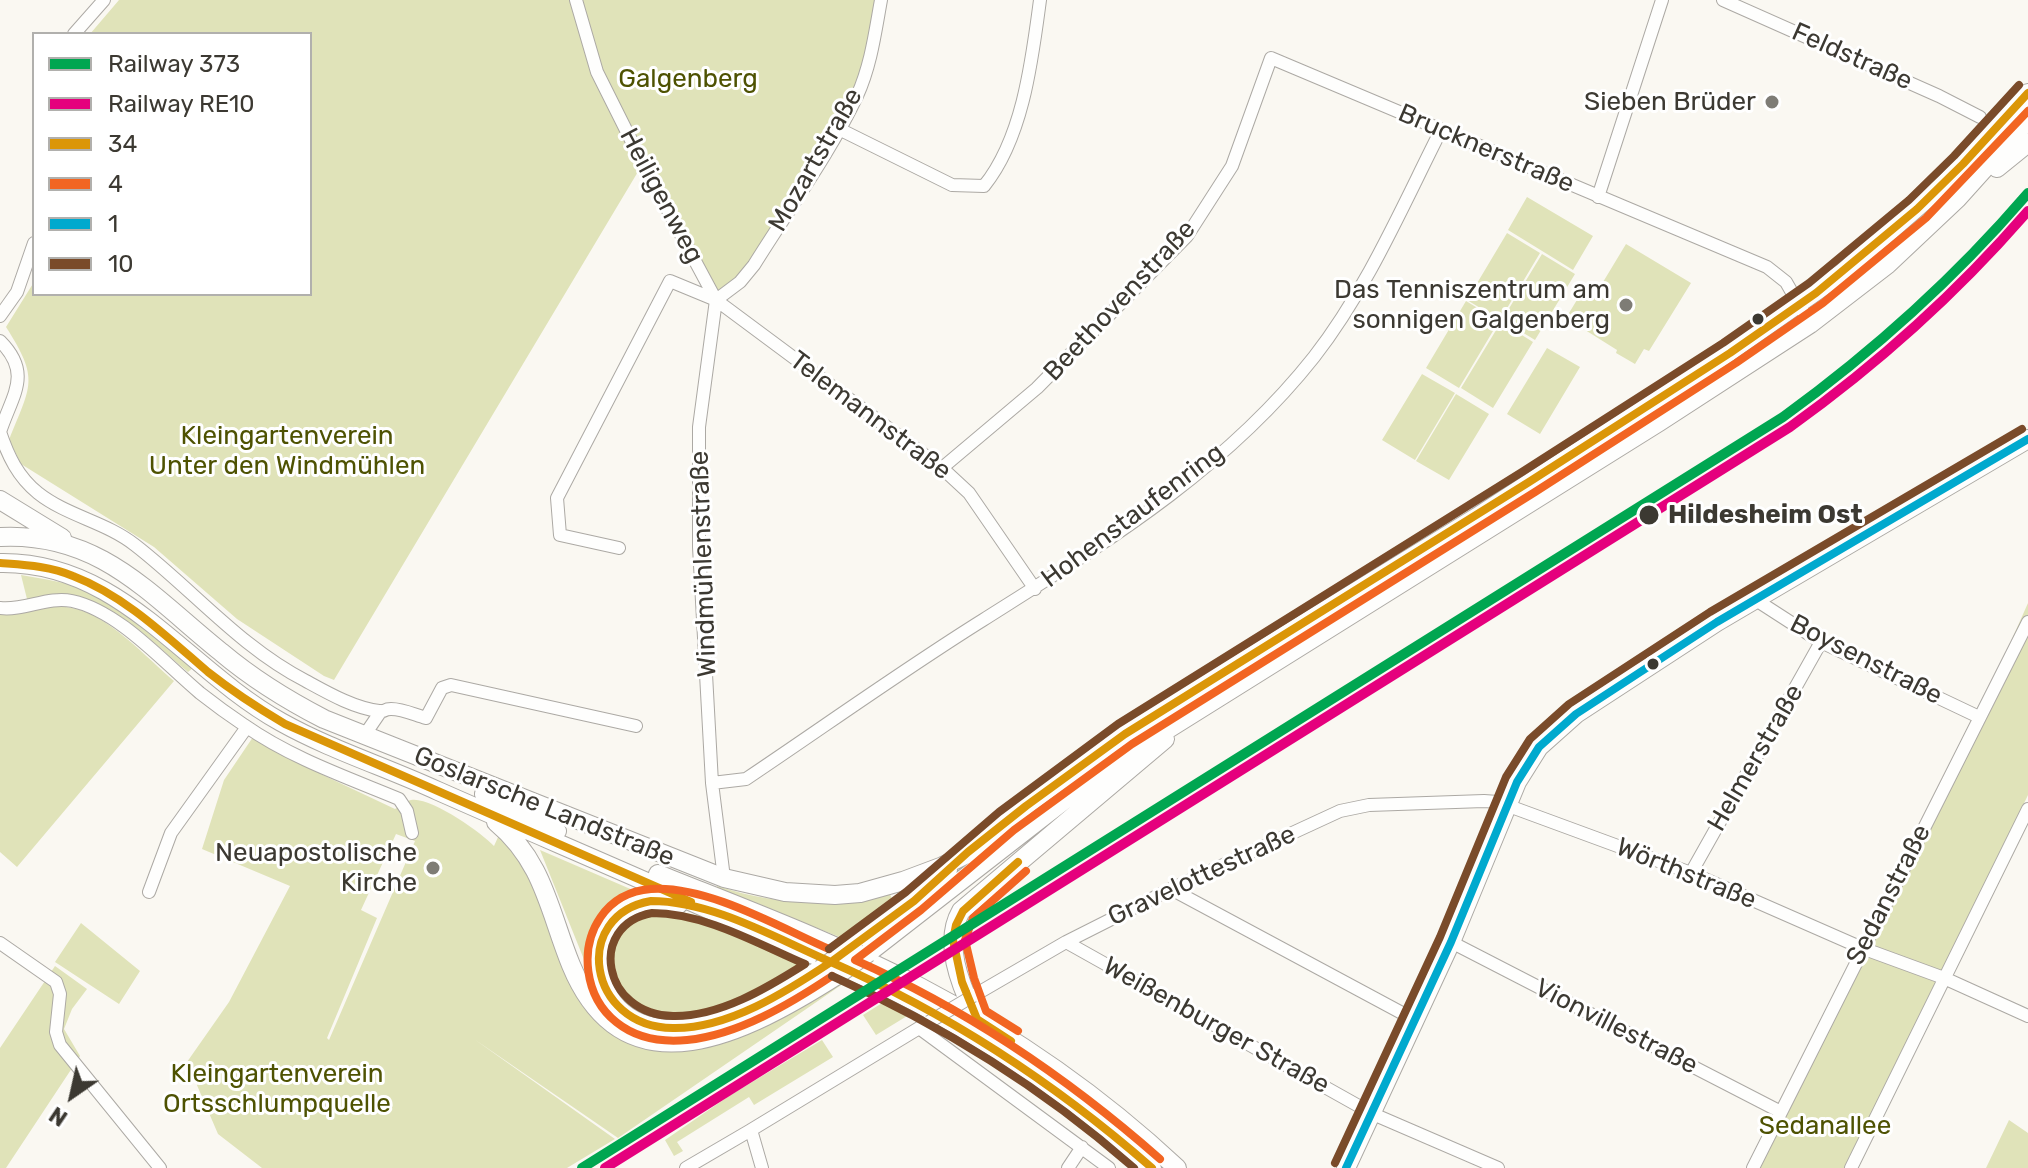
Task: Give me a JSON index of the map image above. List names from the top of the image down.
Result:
{
  "streets": {
    "main road": ["Goslarsche Landstraße"],
    "street": [
      "Feldstraße",
      "Brucknerstraße",
      "Mozartstraße",
      "Heiligenweg",
      "Beethovenstraße",
      "Telemannstraße",
      "Hohenstaufenring",
      "Windmühlenstraße",
      "Boysenstraße",
      "Helmerstraße",
      "Wörthstraße",
      "Gravelottestraße",
      "Sedanstraße",
      "Weißenburger Straße",
      "Vionvillestraße"
    ]
  },
  "crossings": [
    ["Brucknerstraße", "Beethovenstraße"],
    ["Brucknerstraße", "Hohenstaufenring"],
    ["Mozartstraße", "Heiligenweg"],
    ["Mozartstraße", "Telemannstraße"],
    ["Mozartstraße", "Windmühlenstraße"],
    ["Heiligenweg", "Telemannstraße"],
    ["Heiligenweg", "Windmühlenstraße"],
    ["Beethovenstraße", "Telemannstraße"],
    ["Telemannstraße", "Hohenstaufenring"],
    ["Telemannstraße", "Windmühlenstraße"],
    ["Hohenstaufenring", "Windmühlenstraße"],
    ["Windmühlenstraße", "Goslarsche Landstraße"],
    ["Boysenstraße", "Helmerstraße"],
    ["Boysenstraße", "Sedanstraße"],
    ["Helmerstraße", "Wörthstraße"],
    ["Wörthstraße", "Gravelottestraße"],
    ["Wörthstraße", "Sedanstraße"],
    ["Gravelottestraße", "Weißenburger Straße"],
    ["Sedanstraße", "Vionvillestraße"]
  ],
  "parks": [
    "Galgenberg",
    "Kleingartenverein Unter den Windmühlen",
    "Kleingartenverein Ortsschlumpquelle",
    "Sedanallee"
  ],
  "places": [
    "Sieben Brüder",
    "Das Tenniszentrum am sonnigen Galgenberg",
    "Hildesheim Ost",
    "Neuapostolische Kirche"
  ],
  "lines": [
    "transit line 10",
    "transit line 34",
    "transit line 4",
    "rail line 373",
    "rail line RE10",
    "transit line 1"
  ],
  "legend": [
    "Railway 373",
    "Railway RE10",
    "34",
    "4",
    "1",
    "10"
  ],
  "north": "bottom left"
}
